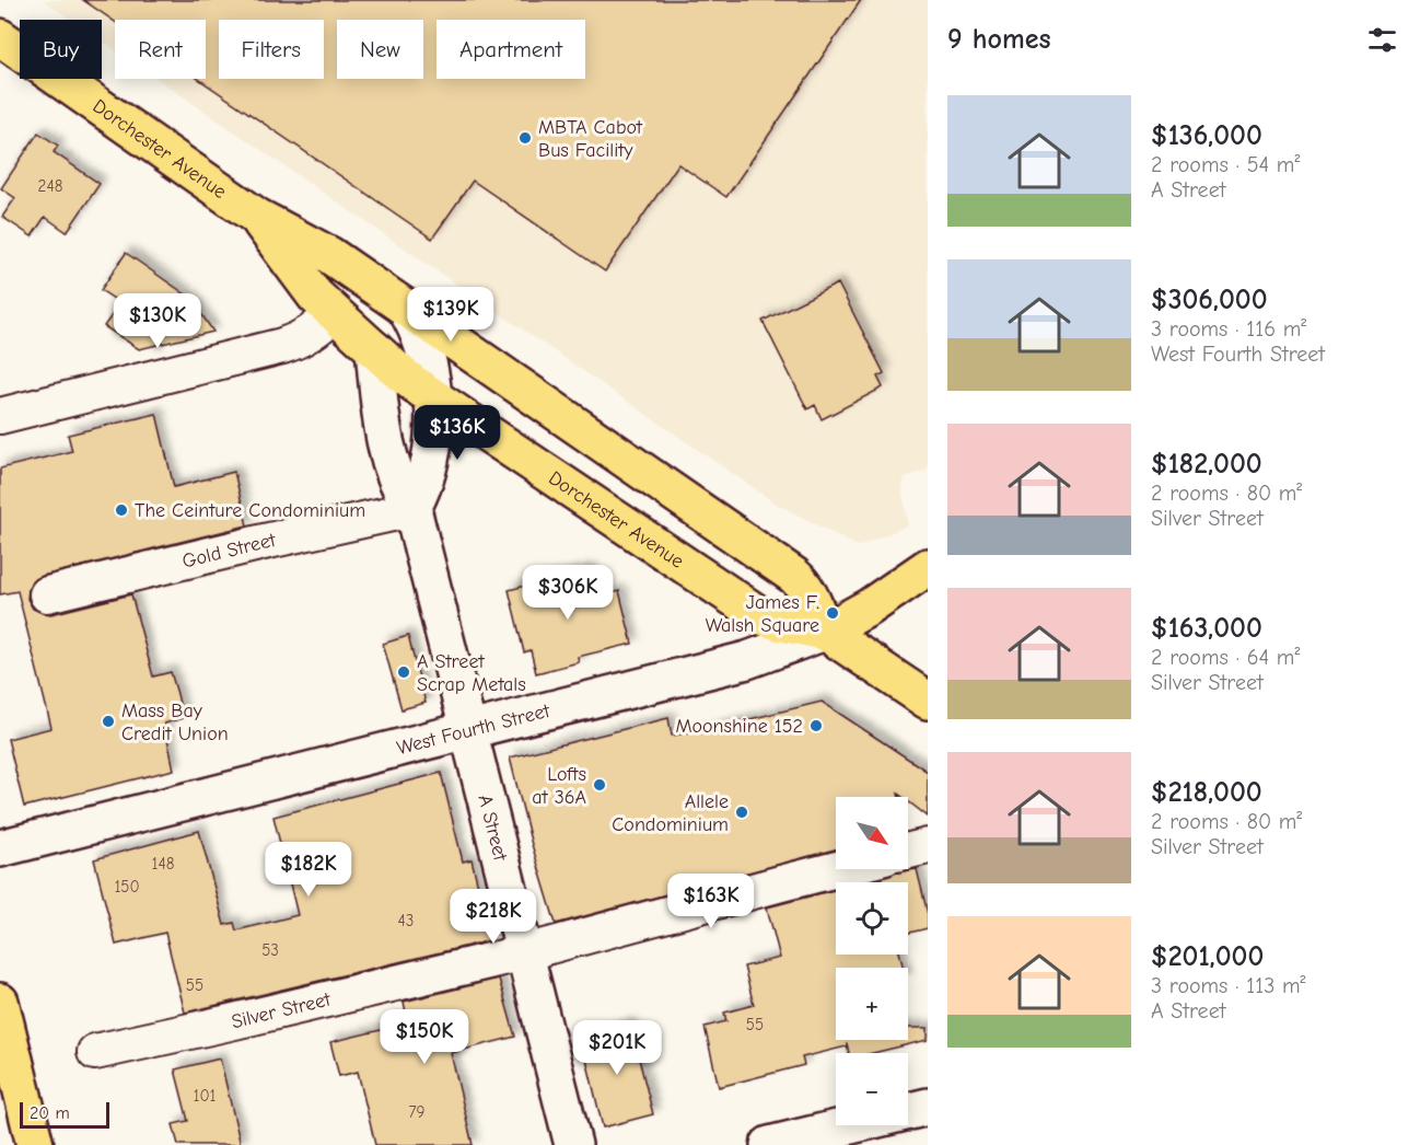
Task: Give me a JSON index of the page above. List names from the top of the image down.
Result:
{
  "streets": {
    "main road": ["Dorchester Avenue", "West Fourth Street", "A Street"],
    "street": ["Gold Street", "Silver Street"]
  },
  "crossings": [
    ["Dorchester Avenue", "West Fourth Street"],
    ["Dorchester Avenue", "A Street"],
    ["Gold Street", "A Street"],
    ["West Fourth Street", "A Street"],
    ["A Street", "Silver Street"]
  ],
  "places": [
    "MBTA Cabot Bus Facility",
    "The Ceinture Condominium",
    "James F. Walsh Square",
    "A Street Scrap Metals",
    "Mass Bay Credit Union",
    "Moonshine 152",
    "Lofts at 36A",
    "Allele Condominium"
  ],
  "house_numbers": [
    "248",
    "148",
    "150",
    "43",
    "53",
    "55",
    "55",
    "101",
    "79"
  ],
  "scale_bar": "20 m",
  "north": "bottom right",
  "page": {
    "heading": "9 homes",
    "chip": [
      "Buy",
      "Rent",
      "Filters",
      "New",
      "Apartment"
    ],
    "list": [
      {
        "name": "$136,000",
        "note": "2 rooms · 54 m² · A Street"
      },
      {
        "name": "$306,000",
        "note": "3 rooms · 116 m² · West Fourth Street"
      },
      {
        "name": "$182,000",
        "note": "2 rooms · 80 m² · Silver Street"
      },
      {
        "name": "$163,000",
        "note": "2 rooms · 64 m² · Silver Street"
      },
      {
        "name": "$218,000",
        "note": "2 rooms · 80 m² · Silver Street"
      },
      {
        "name": "$201,000",
        "note": "3 rooms · 113 m² · A Street"
      }
    ],
    "price": [
      "$139K",
      "$130K",
      "$136K",
      "$306K",
      "$182K",
      "$163K",
      "$218K",
      "$150K",
      "$201K"
    ],
    "map_buttons": ["+", "−"],
    "scale": "20 m"
  }
}
